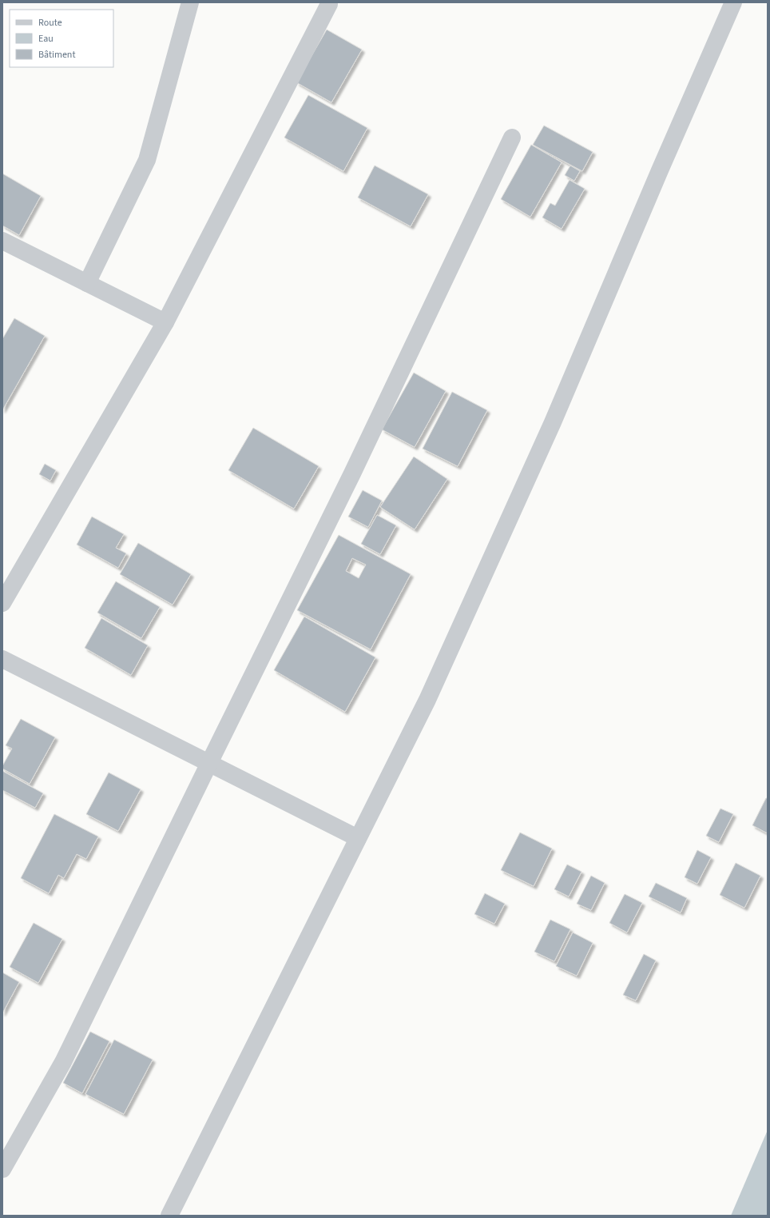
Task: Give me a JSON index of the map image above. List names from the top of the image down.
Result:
{
  "legend": ["Route", "Eau", "Bâtiment"]
}
